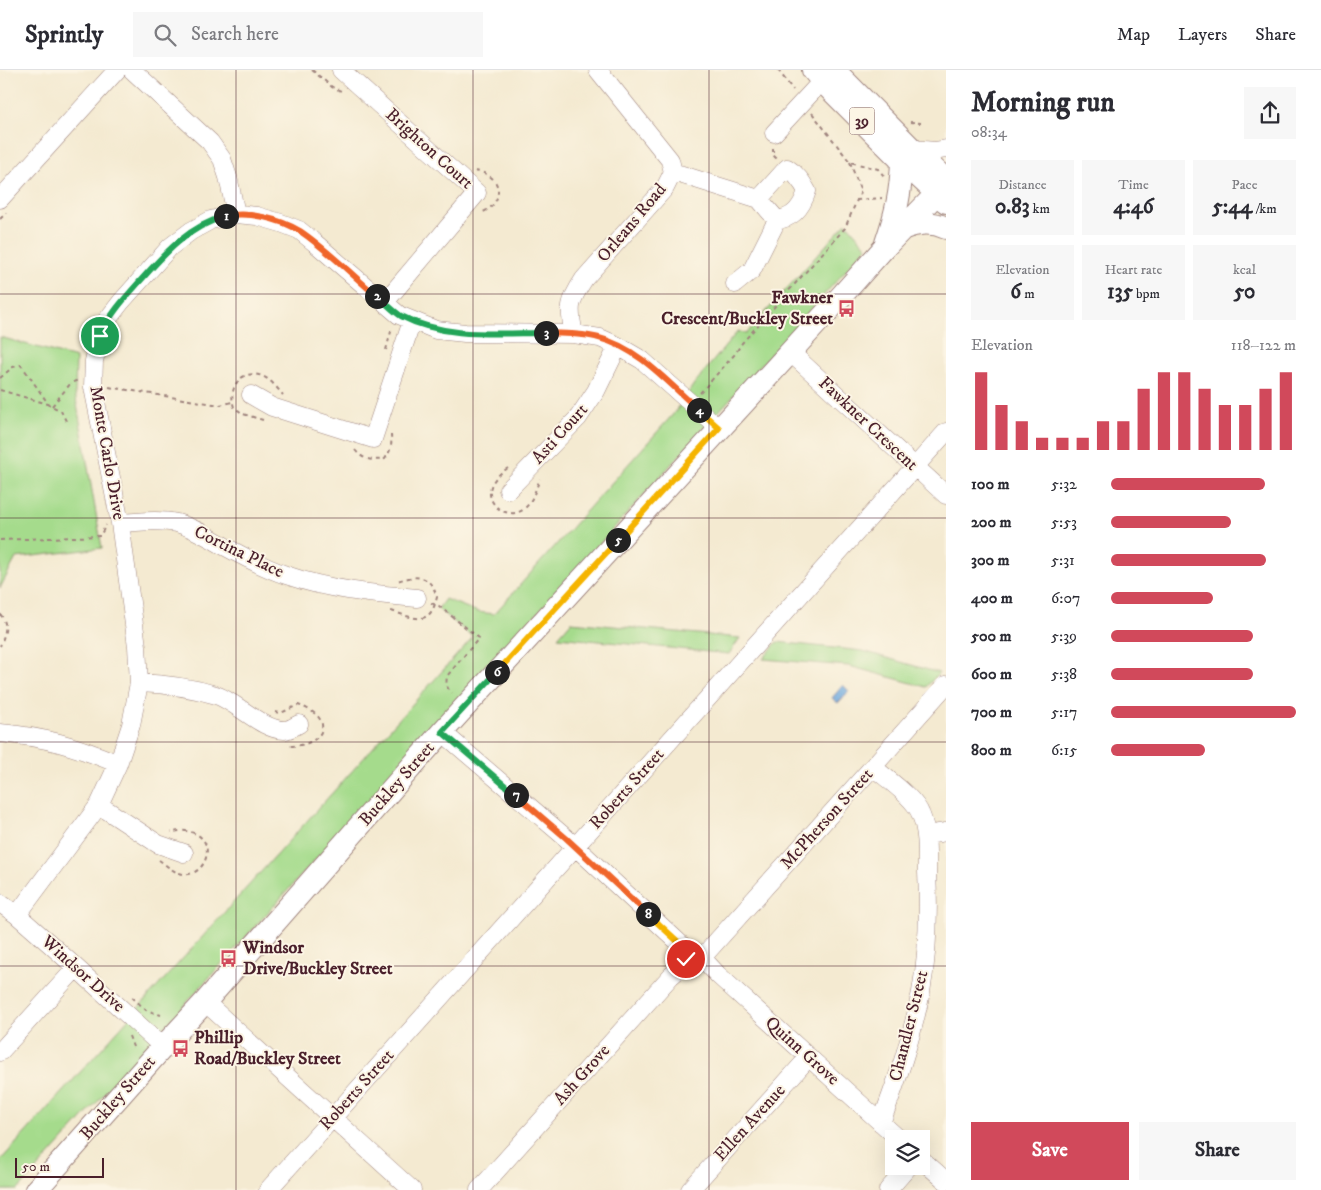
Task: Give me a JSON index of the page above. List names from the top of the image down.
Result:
{
  "streets": {
    "main road": ["39", "Buckley Street"],
    "street": [
      "Brighton Court",
      "Orleans Road",
      "Fawkner Crescent",
      "Asti Court",
      "Monte Carlo Drive",
      "Cortina Place",
      "Roberts Street",
      "McPherson Street",
      "Windsor Drive",
      "Chandler Street",
      "Quinn Grove",
      "Ash Grove",
      "Ellen Avenue"
    ]
  },
  "crossings": [
    ["39", "Buckley Street"],
    ["Brighton Court", "Monte Carlo Drive"],
    ["Orleans Road", "Monte Carlo Drive"],
    ["Fawkner Crescent", "Buckley Street"],
    ["Fawkner Crescent", "Roberts Street"],
    ["Asti Court", "Monte Carlo Drive"],
    ["Monte Carlo Drive", "Cortina Place"],
    ["Monte Carlo Drive", "Buckley Street"],
    ["Monte Carlo Drive", "Windsor Drive"],
    ["Buckley Street", "Windsor Drive"],
    ["McPherson Street", "Chandler Street"],
    ["McPherson Street", "Quinn Grove"],
    ["Chandler Street", "Quinn Grove"],
    ["Quinn Grove", "Ellen Avenue"]
  ],
  "places": {
    "bus stop": ["Fawkner Crescent/Buckley Street", "Windsor Drive/Buckley Street", "Phillip Road/Buckley Street"]
  },
  "scale_bar": "50 m",
  "page": {
    "header": "Sprintly",
    "search": "Search here",
    "nav": ["Map", "Layers", "Share"],
    "heading": ["Morning run", "08:34"],
    "stats": [
      ["Distance", "0.83 km"],
      ["Time", "4:46"],
      ["Pace", "5:44 /km"],
      ["Elevation", "6 m"],
      ["Heart rate", "135 bpm"],
      ["kcal", "50"]
    ],
    "pins": [
      "1",
      "2",
      "3",
      "4",
      "5",
      "6",
      "7",
      "8"
    ],
    "chart": ["Elevation", "118–122 m"],
    "list": [
      {
        "name": "100 m",
        "note": "5:32"
      },
      {
        "name": "200 m",
        "note": "5:53"
      },
      {
        "name": "300 m",
        "note": "5:31"
      },
      {
        "name": "400 m",
        "note": "6:07"
      },
      {
        "name": "500 m",
        "note": "5:39"
      },
      {
        "name": "600 m",
        "note": "5:38"
      },
      {
        "name": "700 m",
        "note": "5:17"
      },
      {
        "name": "800 m",
        "note": "6:15"
      }
    ],
    "buttons": ["Save", "Share"],
    "scale": "50 m"
  }
}
